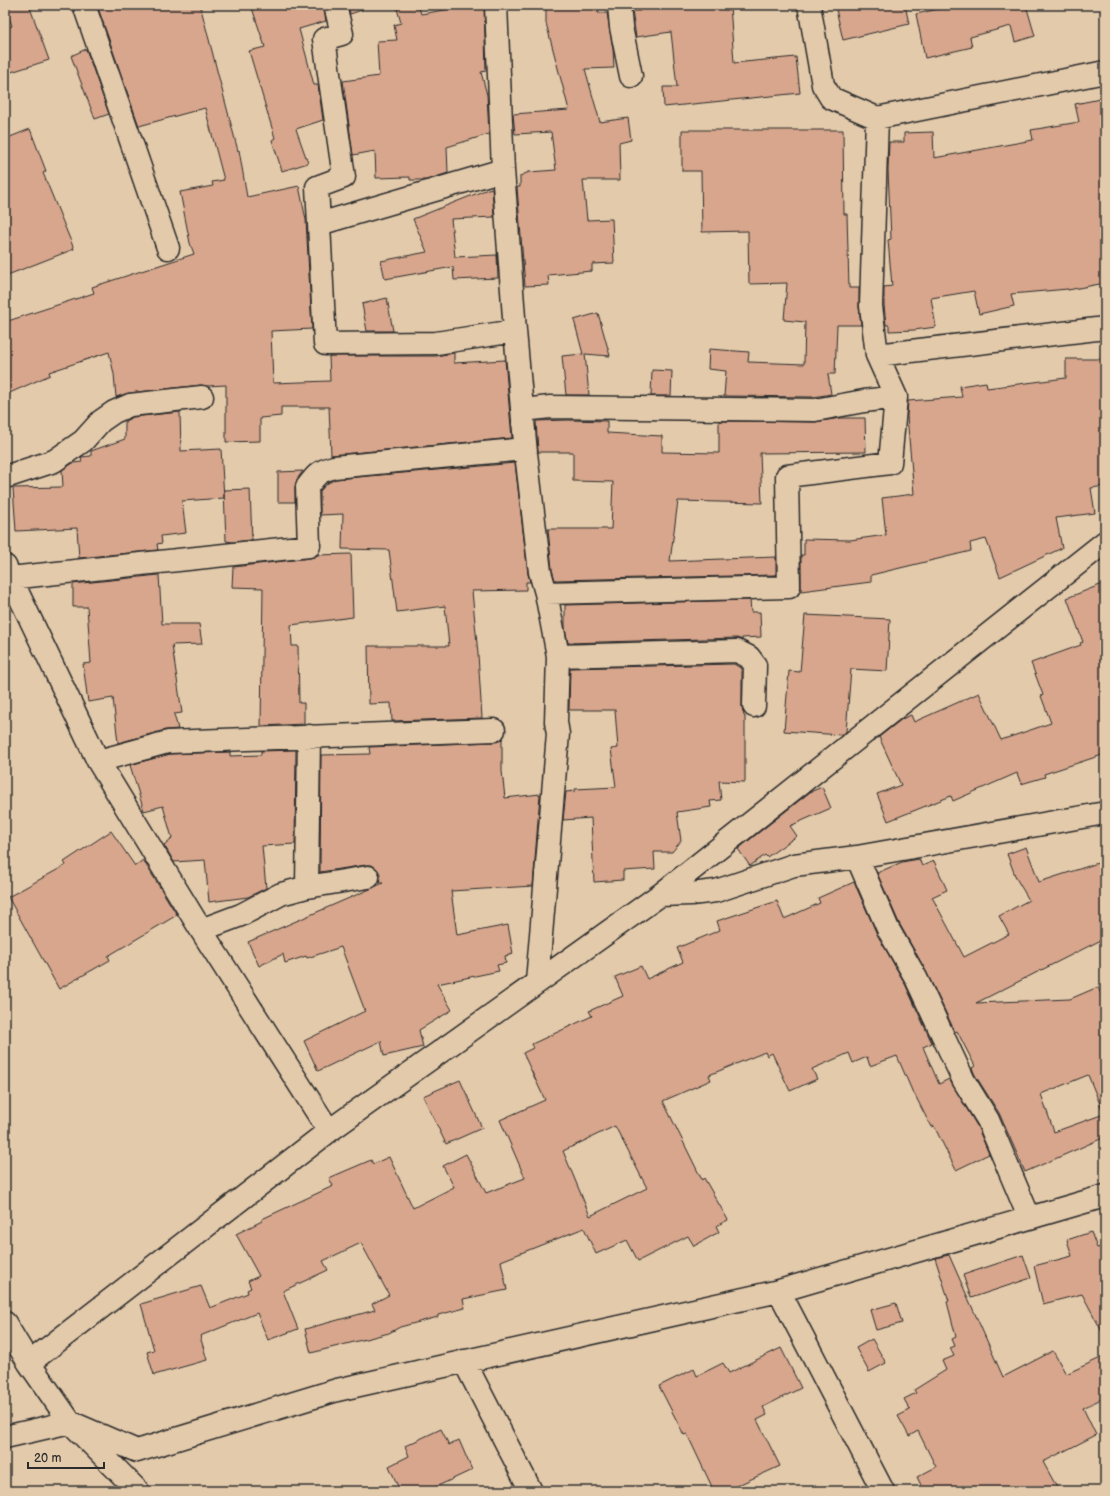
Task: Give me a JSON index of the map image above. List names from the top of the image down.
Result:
{
  "scale_bar": "20 m"
}
